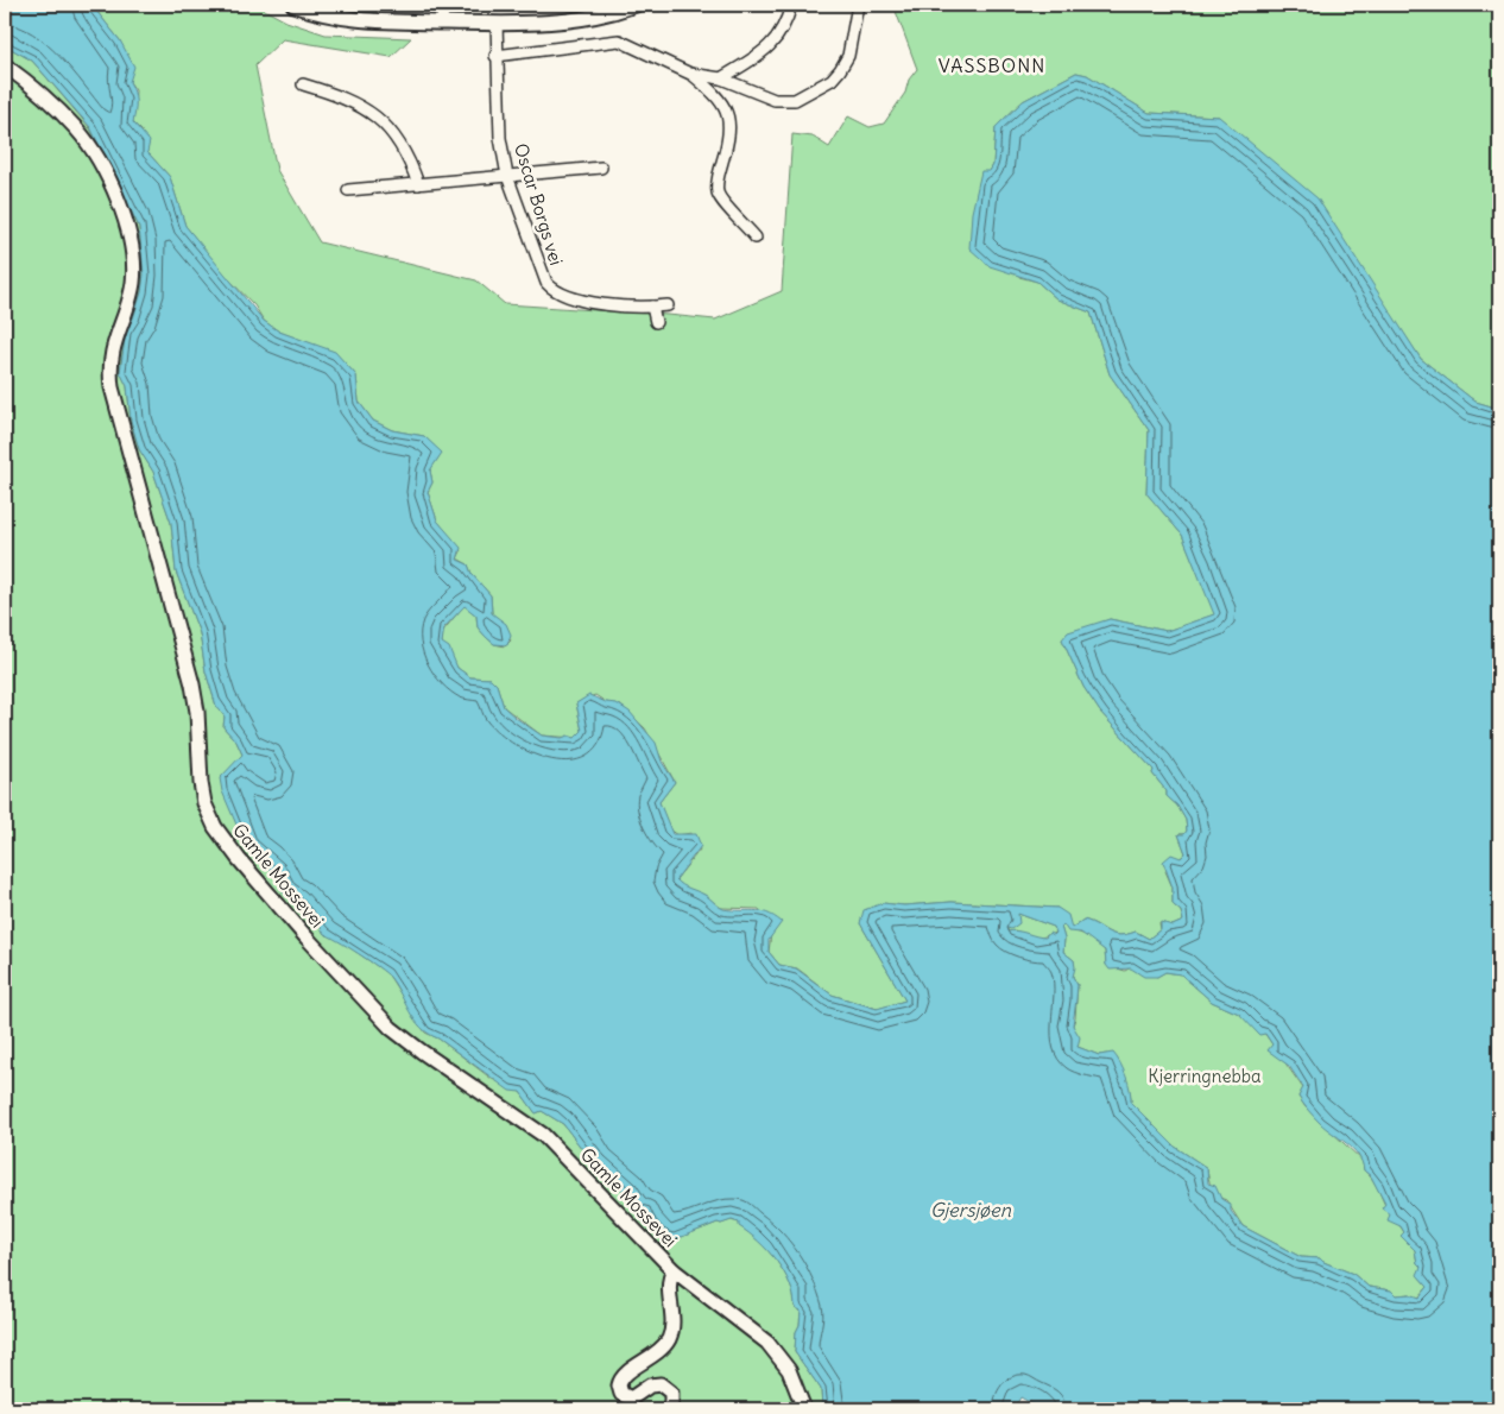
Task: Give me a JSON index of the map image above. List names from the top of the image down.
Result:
{
  "streets": {
    "main road": ["Gamle Mossevei"],
    "street": ["Oscar Borgs vei"]
  },
  "districts": ["VASSBONN"],
  "water": ["Gjersjøen"],
  "parks": ["Kjerringnebba"]
}
